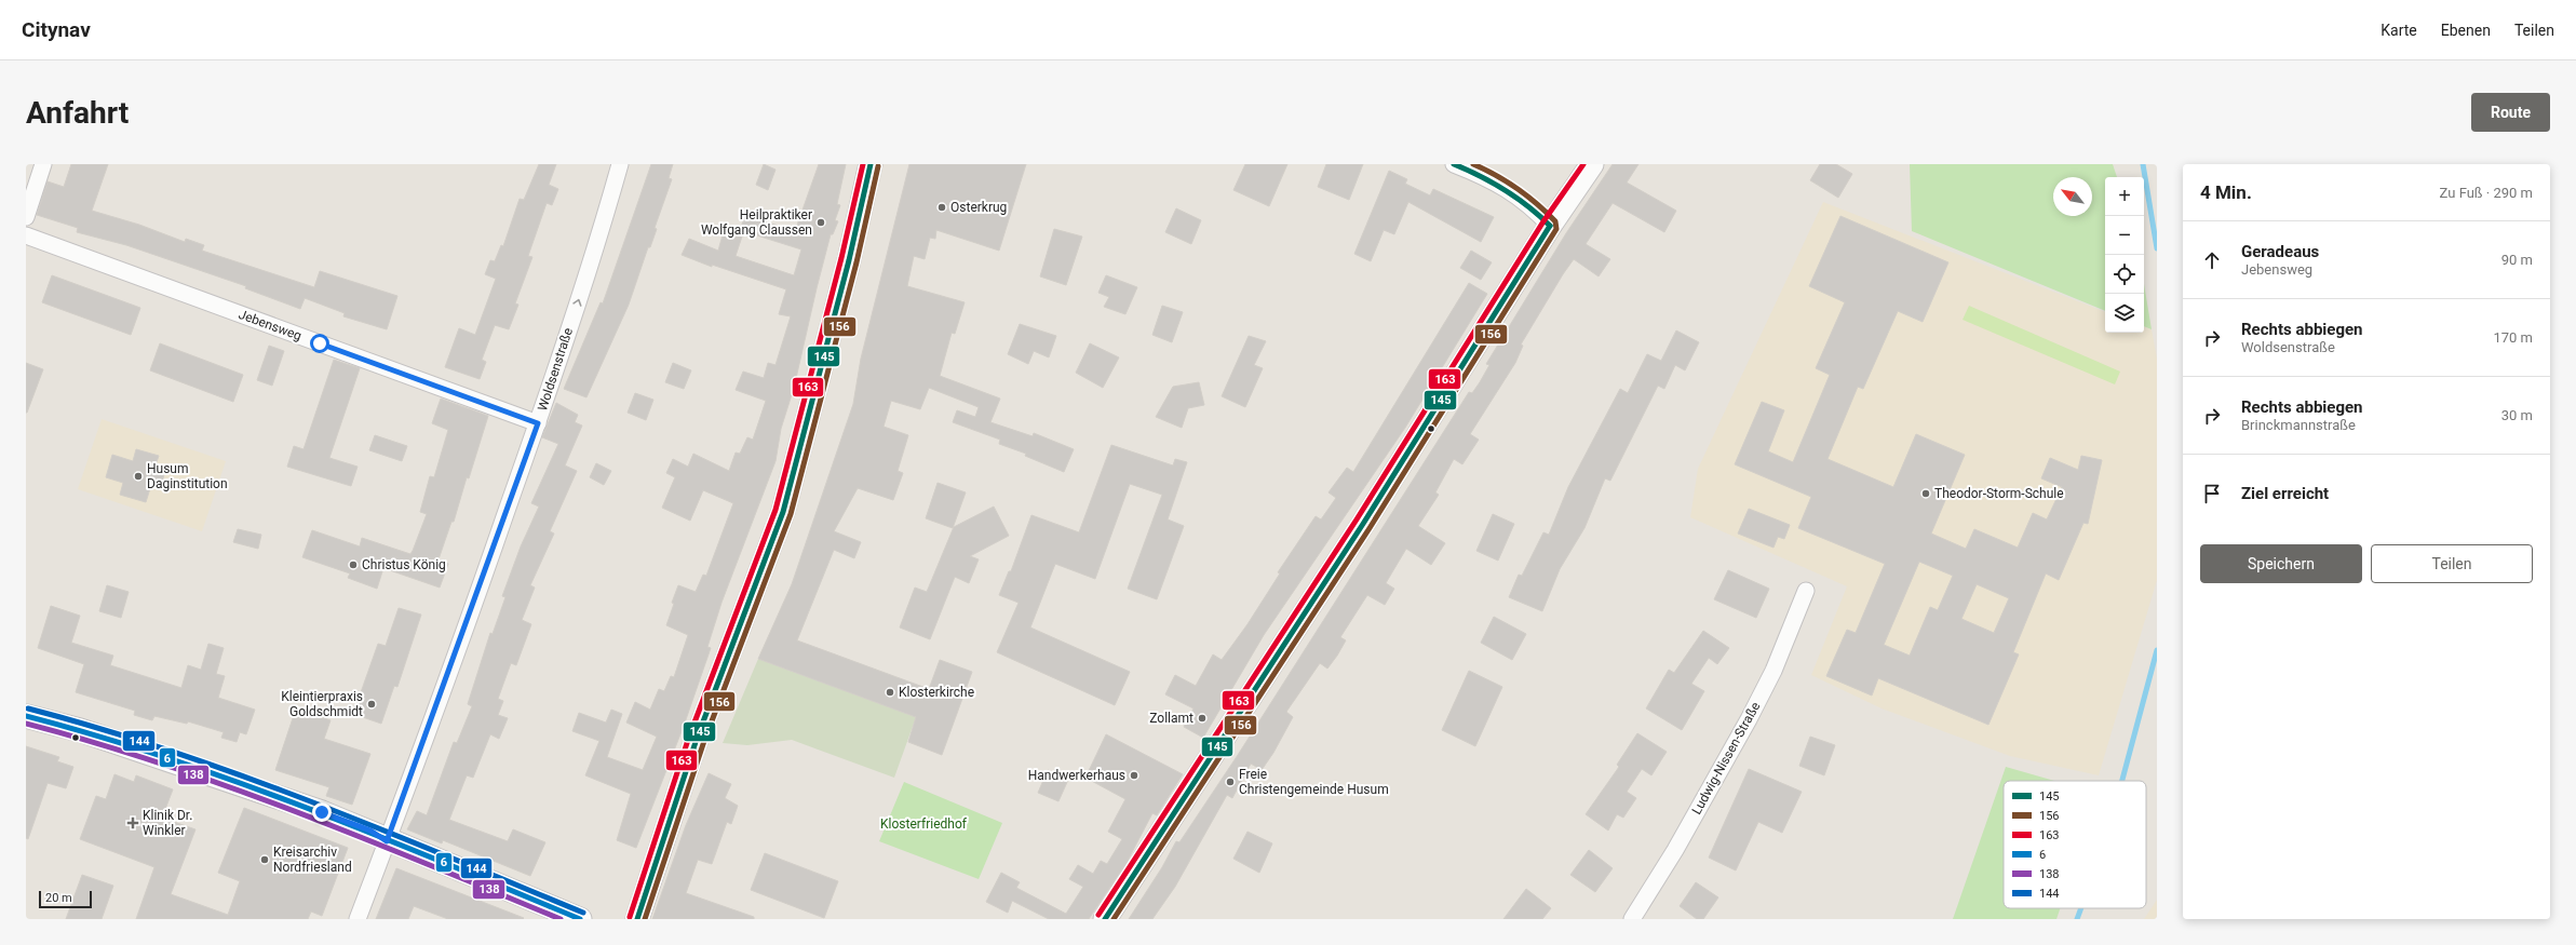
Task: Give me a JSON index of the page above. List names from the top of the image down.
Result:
{
  "streets": {
    "street": ["Jebensweg", "Woldsenstraße", "Ludwig-Nissen-Straße"]
  },
  "crossings": [
    ["Jebensweg", "Woldsenstraße"]
  ],
  "parks": ["Klosterfriedhof"],
  "places": {
    "other": [
      "Osterkrug",
      "Heilpraktiker Wolfgang Claussen",
      "Husum Daginstitution",
      "Theodor-Storm-Schule",
      "Christus König",
      "Klosterkirche",
      "Kleintierpraxis Goldschmidt",
      "Zollamt",
      "Handwerkerhaus",
      "Freie Christengemeinde Husum",
      "Kreisarchiv Nordfriesland"
    ],
    "health": ["Klinik Dr. Winkler"]
  },
  "lines": [
    "transit line 145",
    "transit line 156",
    "transit line 163",
    "transit line 144",
    "transit line 6",
    "transit line 138"
  ],
  "legend": [
    "145",
    "156",
    "163",
    "6",
    "138",
    "144"
  ],
  "scale_bar": "20 m",
  "north": "top left",
  "page": {
    "header": "Citynav",
    "nav": ["Karte", "Ebenen", "Teilen"],
    "buttons": [
      "Route",
      ["Speichern", "Teilen"]
    ],
    "title": "Anfahrt",
    "heading": ["4 Min.", "Zu Fuß · 290 m"],
    "map_buttons": ["+", "−"],
    "list": [
      ["Geradeaus", "Jebensweg", "90 m"],
      ["Rechts abbiegen", "Woldsenstraße", "170 m"],
      ["Rechts abbiegen", "Brinckmannstraße", "30 m"],
      "Ziel erreicht"
    ],
    "scale": "20 m"
  }
}
